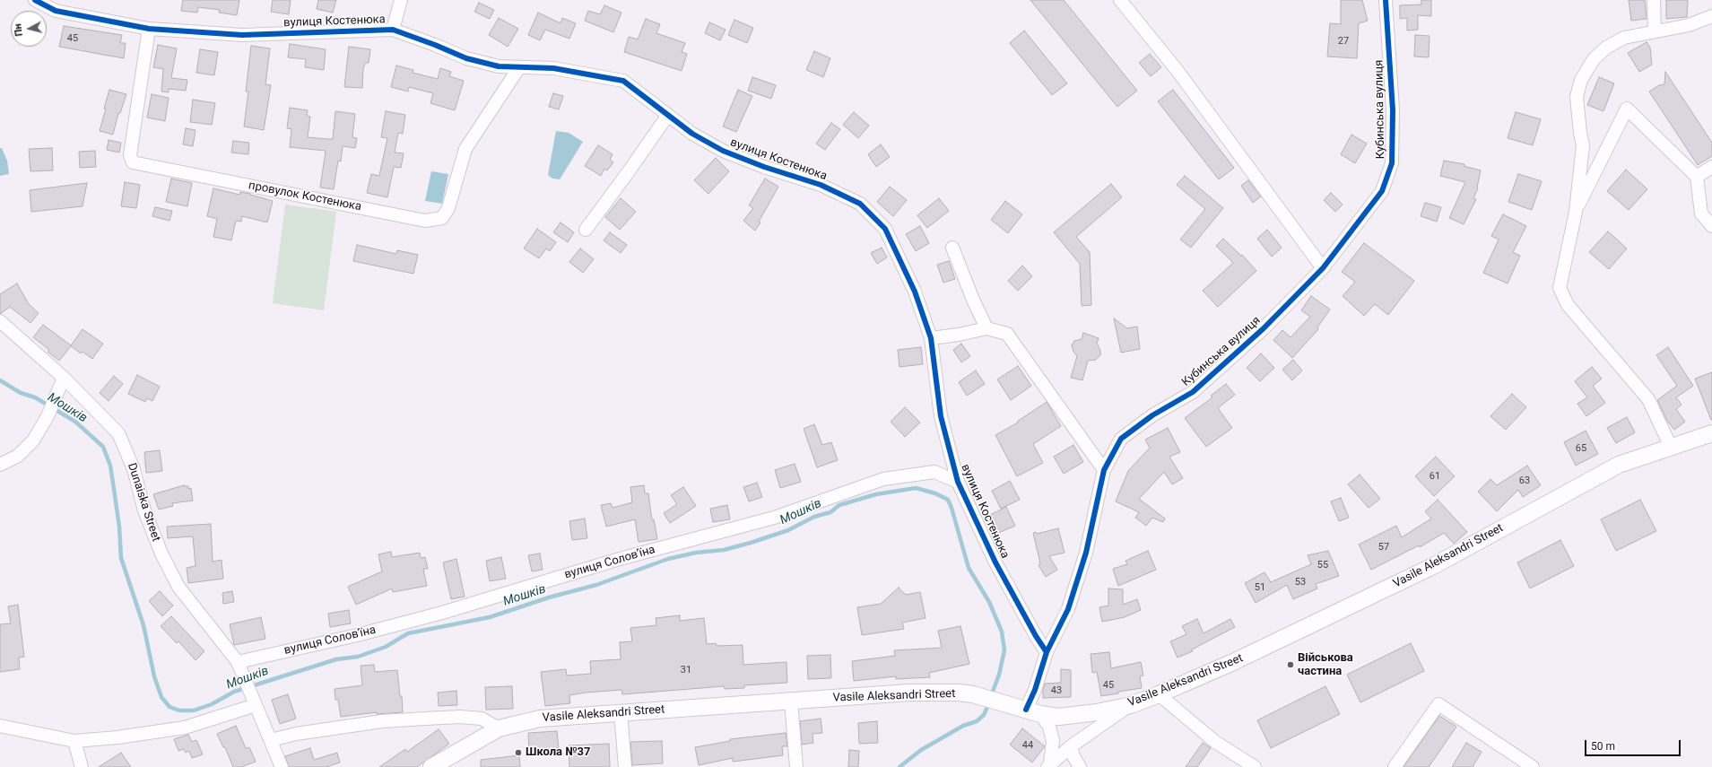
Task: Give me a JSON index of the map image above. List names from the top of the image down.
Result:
{
  "streets": {
    "main road": ["Vasile Aleksandri Street"],
    "street": [
      "вулиця Костенюка",
      "Кубинська вулиця",
      "провулок Костенюка",
      "Dunaiska Street",
      "вулиця Солов'їна"
    ]
  },
  "crossings": [
    ["вулиця Костенюка", "Кубинська вулиця"],
    ["вулиця Костенюка", "провулок Костенюка"],
    ["вулиця Костенюка", "вулиця Солов'їна"],
    ["Кубинська вулиця", "Vasile Aleksandri Street"],
    ["Dunaiska Street", "вулиця Солов'їна"]
  ],
  "water": ["Мошків"],
  "places": ["Військова частина", "Школа №37"],
  "house_numbers": [
    "45",
    "27",
    "65",
    "61",
    "63",
    "57",
    "55",
    "53",
    "51",
    "31",
    "45",
    "43",
    "44"
  ],
  "scale_bar": "50 m",
  "north": "left"
}
